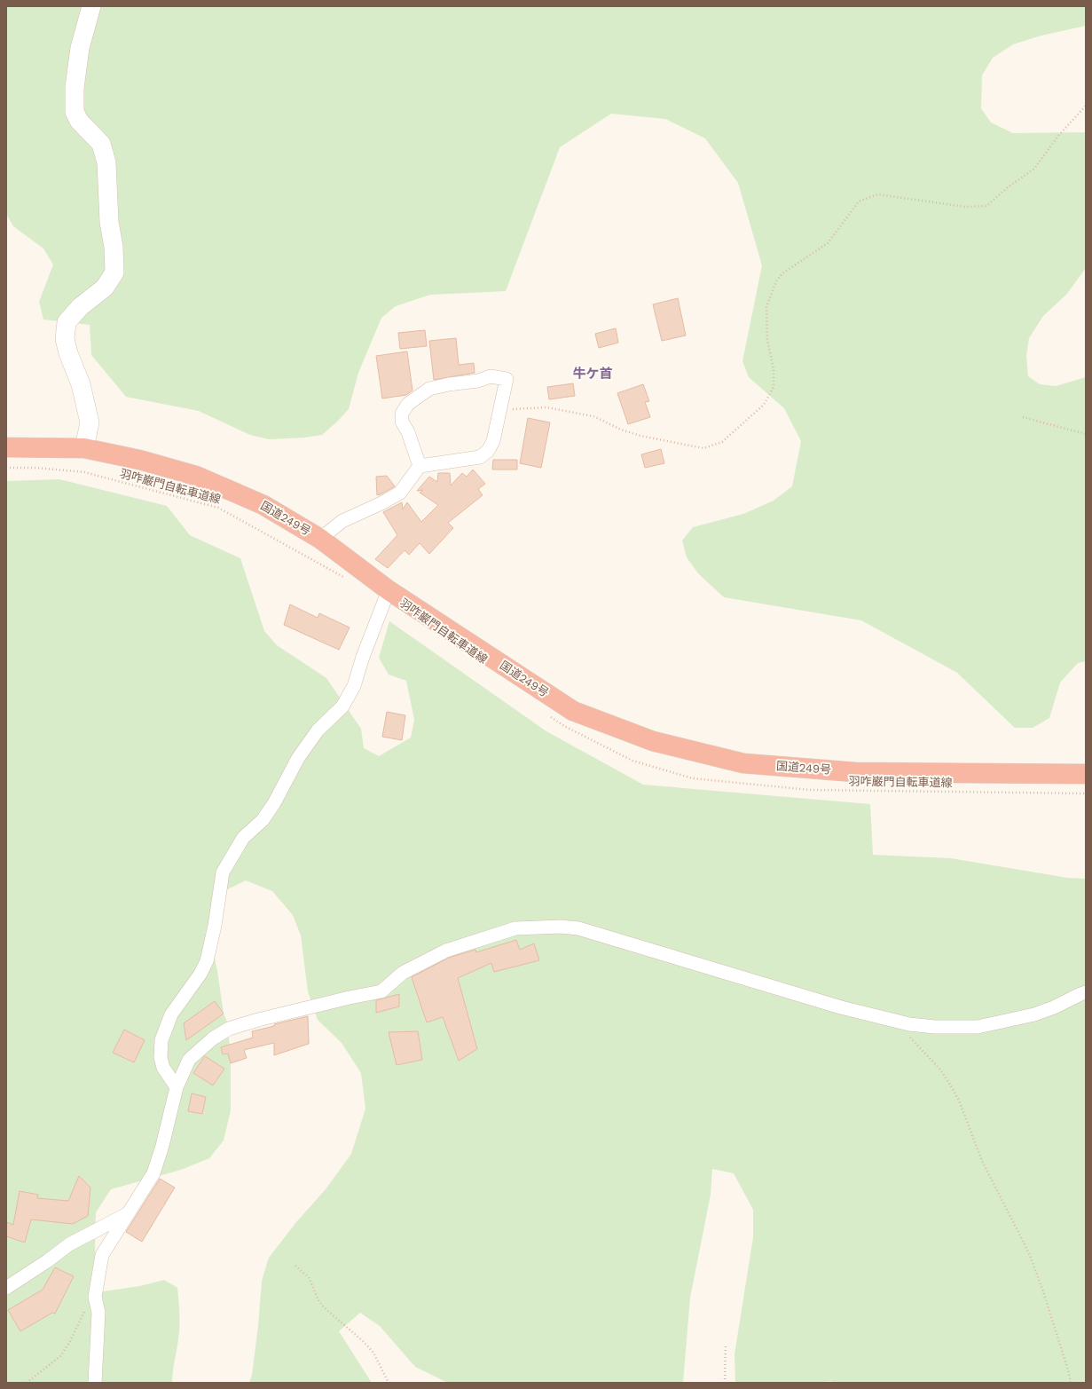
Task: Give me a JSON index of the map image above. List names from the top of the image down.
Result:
{
  "streets": {
    "highway": ["国道249号"],
    "path": ["羽咋巌門自転車道線"]
  },
  "districts": ["牛ケ首"]
}
